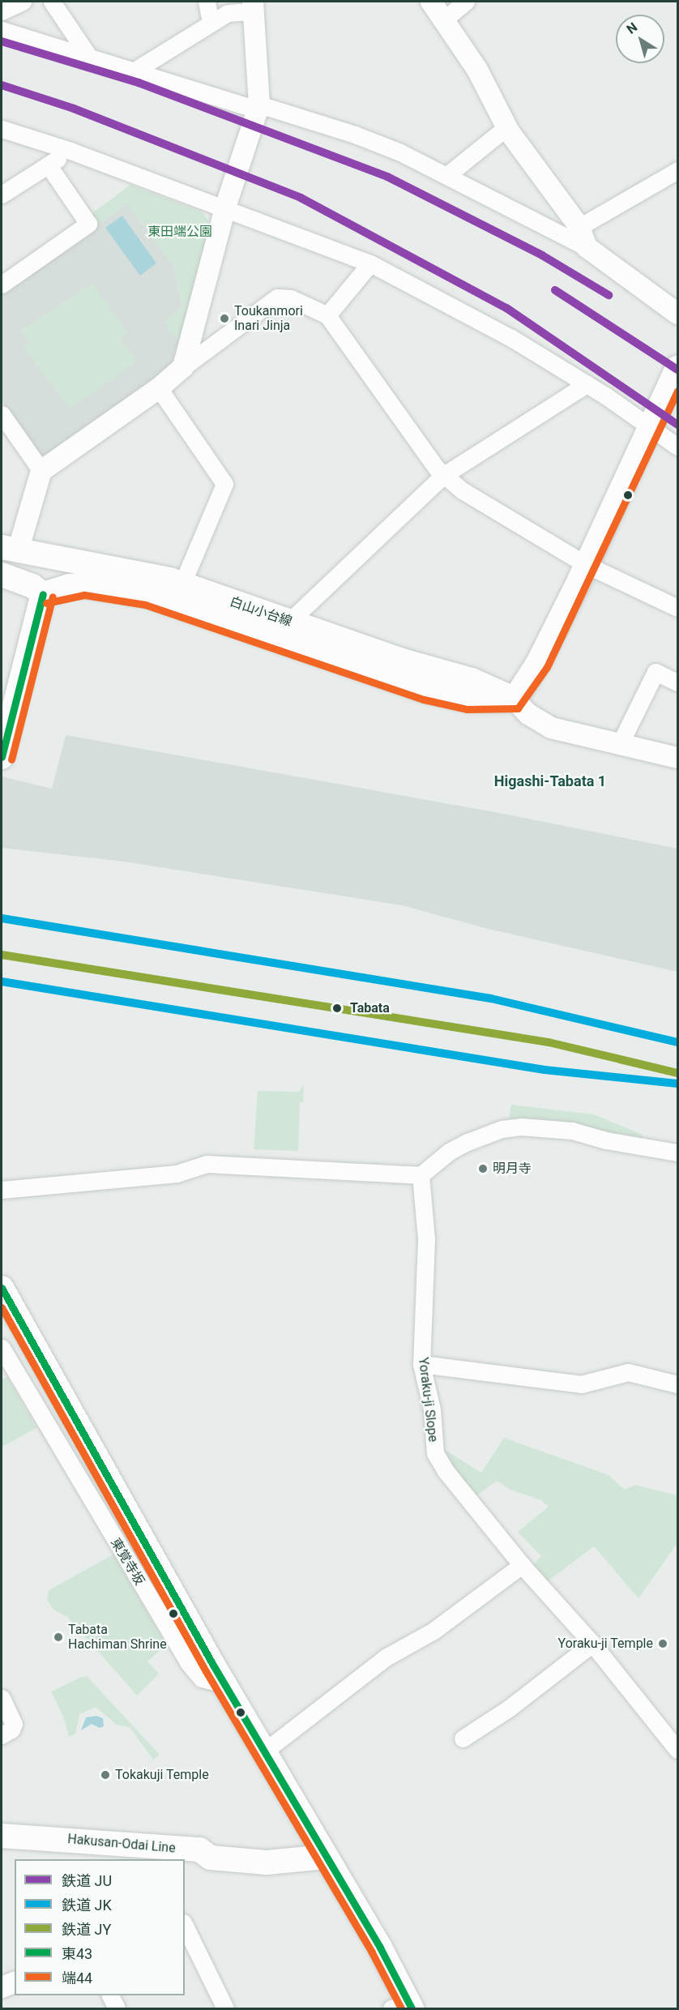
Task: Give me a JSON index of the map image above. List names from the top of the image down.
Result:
{
  "streets": {
    "main road": ["白山小台線", "Hakusan-Odai Line"],
    "street": ["Yoraku-ji Slope", "東覚寺坂"]
  },
  "districts": ["Higashi-Tabata 1"],
  "parks": ["東田端公園"],
  "places": [
    "Toukanmori Inari Jinja",
    "Tabata",
    "明月寺",
    "Tabata Hachiman Shrine",
    "Yoraku-ji Temple",
    "Tokakuji Temple"
  ],
  "lines": [
    "rail line JU",
    "transit line 端44",
    "transit line 東43",
    "rail line JK",
    "rail line JY"
  ],
  "legend": [
    "鉄道 JU",
    "鉄道 JK",
    "鉄道 JY",
    "東43",
    "端44"
  ],
  "north": "top left"
}
